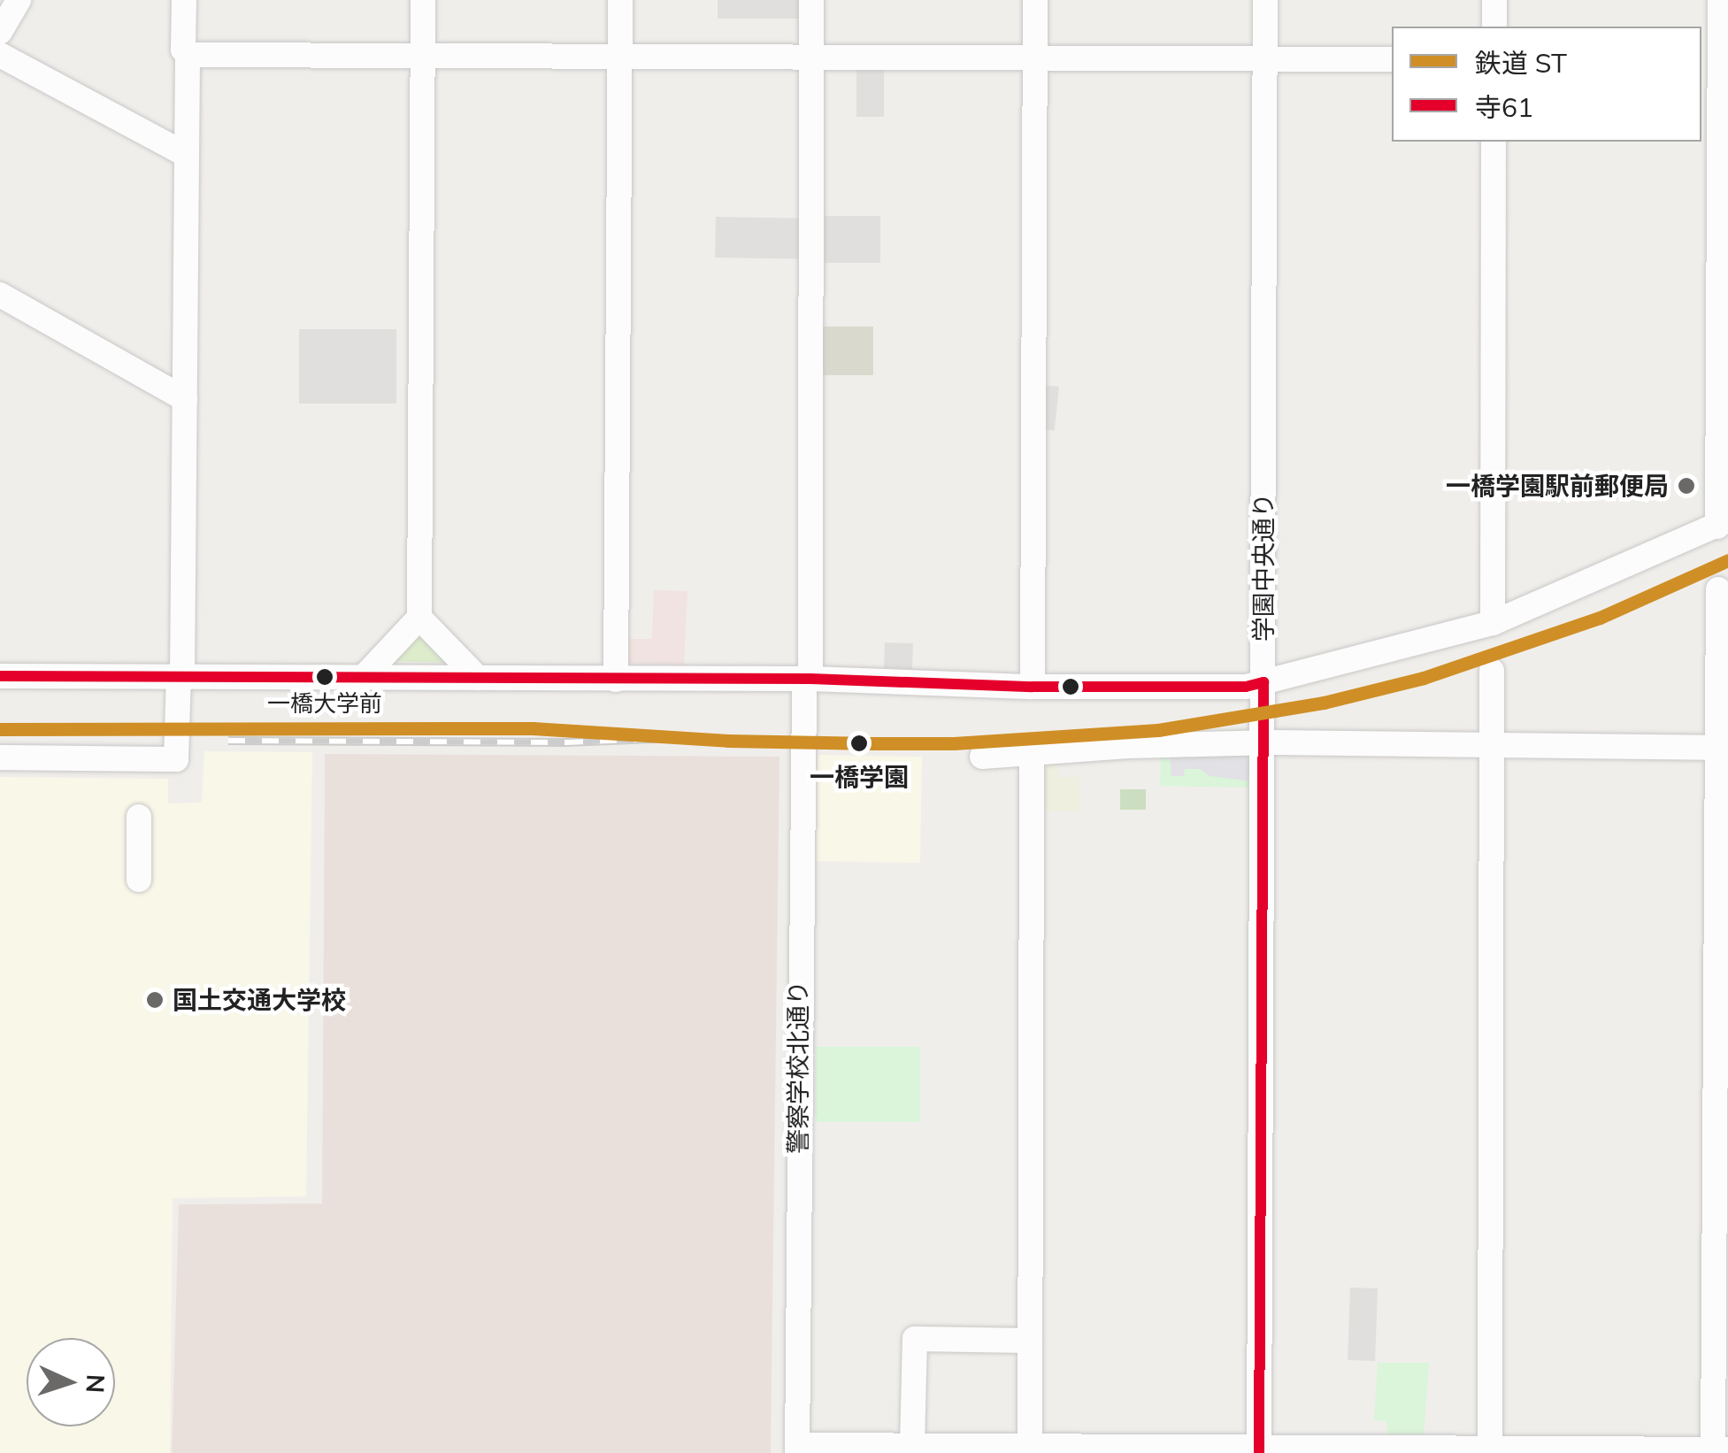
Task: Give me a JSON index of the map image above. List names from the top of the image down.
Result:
{
  "streets": {
    "street": ["学園中央通り", "警察学校北通り"]
  },
  "places": [
    "一橋学園駅前郵便局",
    "一橋大学前",
    "一橋学園",
    "国土交通大学校"
  ],
  "lines": ["rail line ST", "transit line 寺61"],
  "legend": ["鉄道 ST", "寺61"],
  "north": "right"
}
